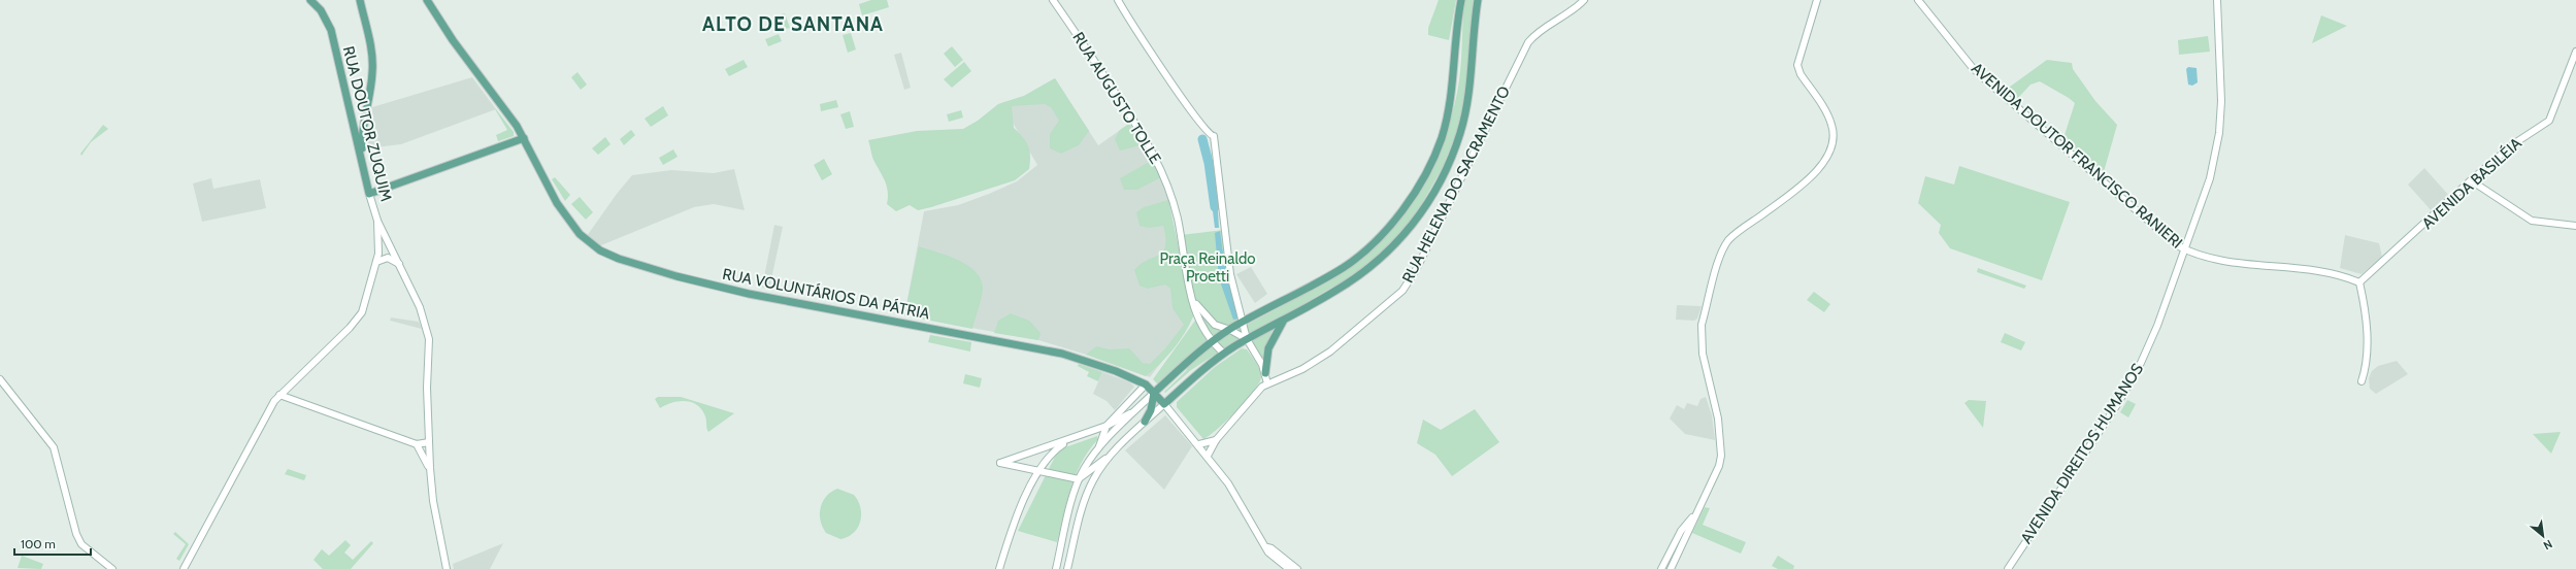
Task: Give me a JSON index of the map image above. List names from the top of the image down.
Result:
{
  "streets": {
    "main road": ["RUA DOUTOR ZUQUIM", "RUA VOLUNTÁRIOS DA PÁTRIA"],
    "street": [
      "RUA AUGUSTO TOLLE",
      "AVENIDA DOUTOR FRANCISCO RANIERI",
      "AVENIDA BASILÉIA",
      "RUA HELENA DO SACRAMENTO",
      "AVENIDA DIREITOS HUMANOS"
    ]
  },
  "crossings": [
    ["AVENIDA DOUTOR FRANCISCO RANIERI", "AVENIDA BASILÉIA"],
    ["AVENIDA DOUTOR FRANCISCO RANIERI", "AVENIDA DIREITOS HUMANOS"],
    ["RUA HELENA DO SACRAMENTO", "RUA VOLUNTÁRIOS DA PÁTRIA"]
  ],
  "districts": ["ALTO DE SANTANA"],
  "parks": ["Praça Reinaldo Proetti"],
  "scale_bar": "100 m",
  "north": "bottom right"
}
